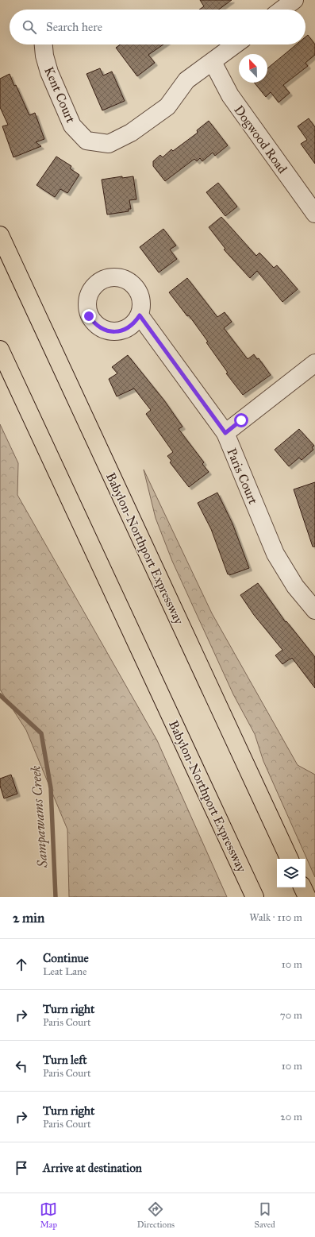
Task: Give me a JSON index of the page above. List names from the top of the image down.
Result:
{
  "streets": {
    "main road": ["Babylon-Northport Expressway"],
    "street": ["Kent Court", "Dogwood Road", "Paris Court"]
  },
  "crossings": [
    ["Kent Court", "Dogwood Road"]
  ],
  "water": ["Sampawams Creek"],
  "north": "top left",
  "page": {
    "search": "Search here",
    "heading": ["2 min", "Walk · 110 m"],
    "list": [
      ["Continue", "Leat Lane", "10 m"],
      ["Turn right", "Paris Court", "70 m"],
      ["Turn left", "Paris Court", "10 m"],
      ["Turn right", "Paris Court", "20 m"],
      "Arrive at destination"
    ],
    "nav": ["Map", "Directions", "Saved"]
  }
}
